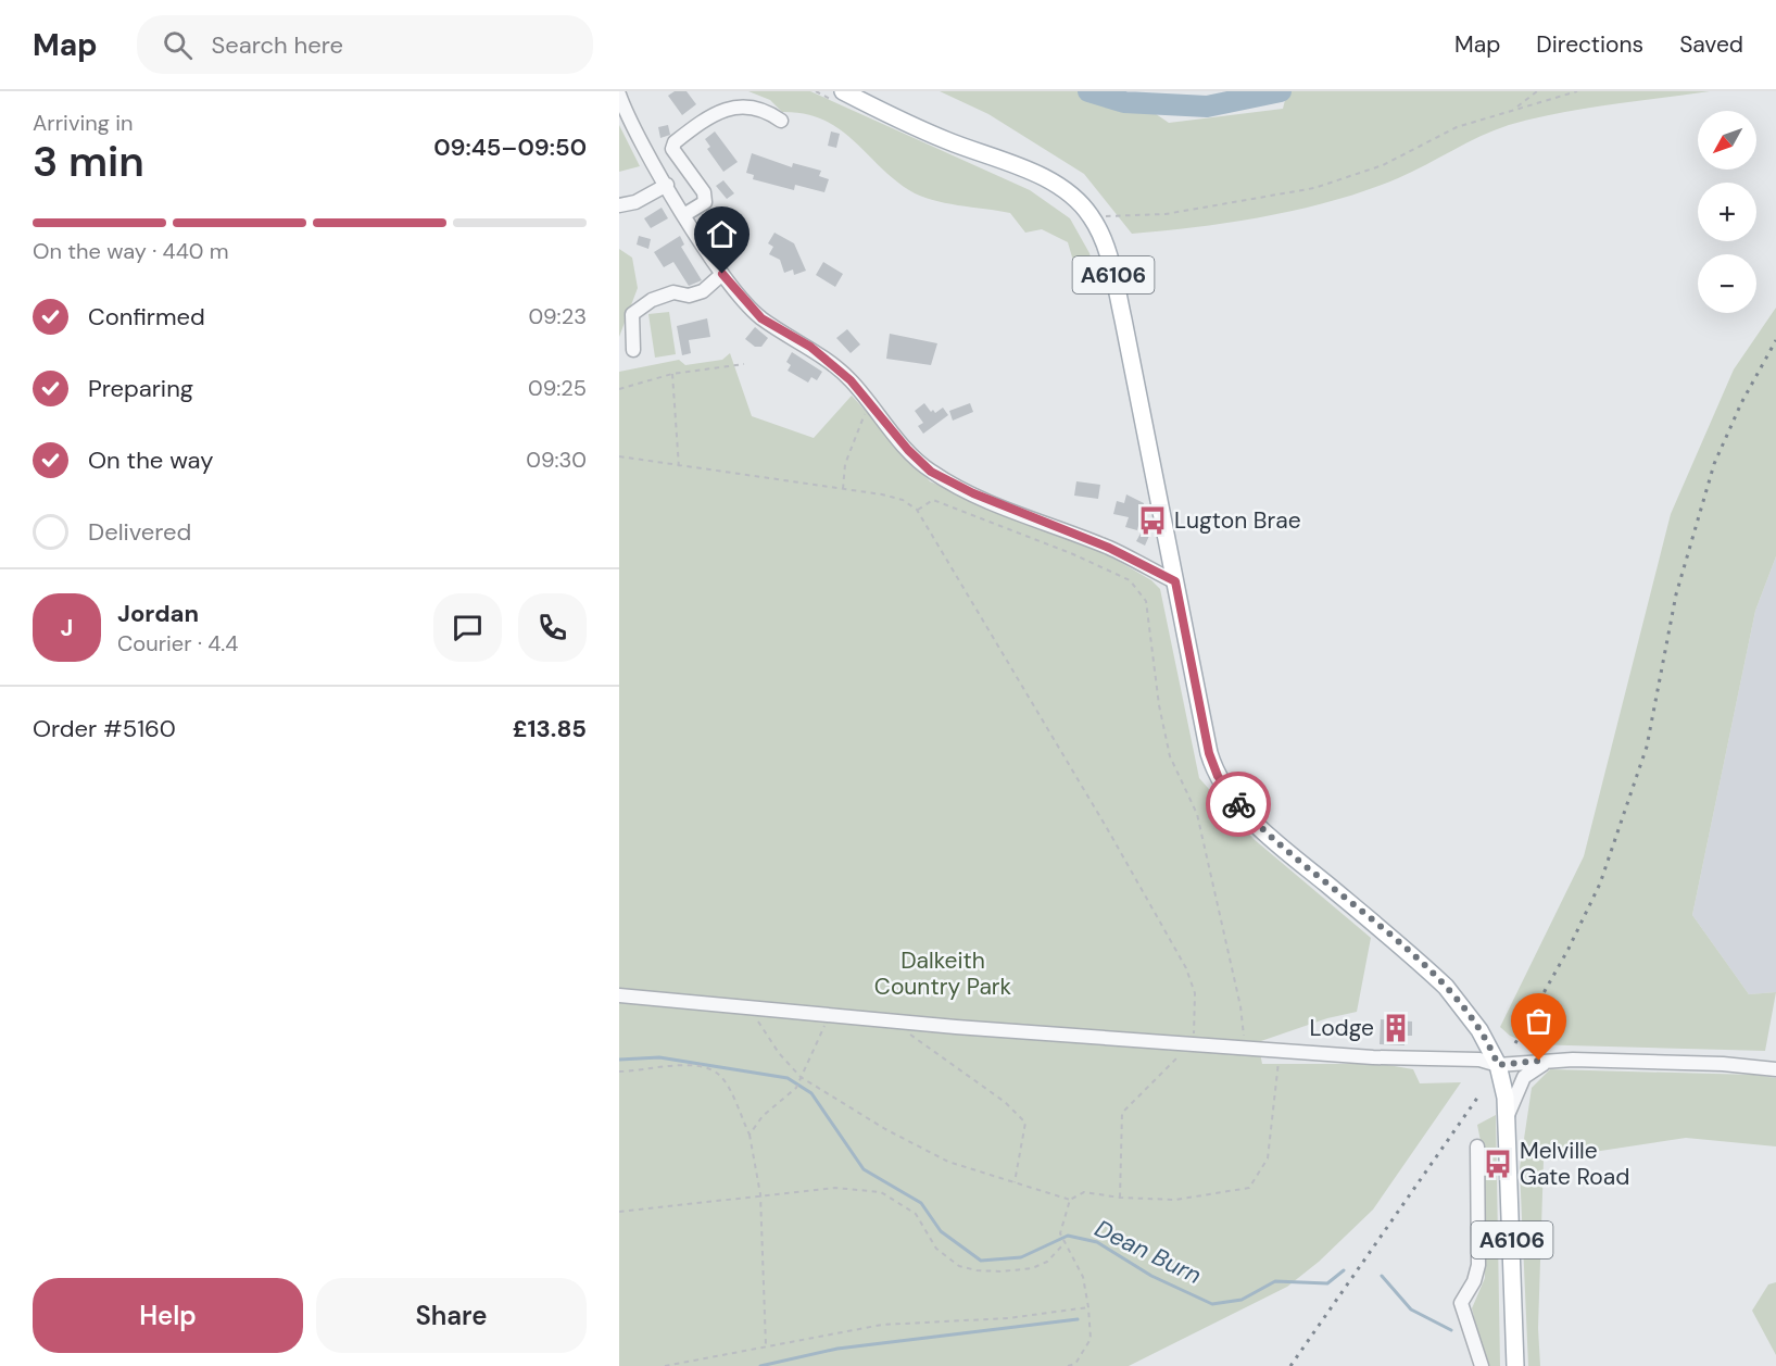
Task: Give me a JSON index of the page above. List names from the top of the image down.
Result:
{
  "streets": {
    "main road": ["A6106"]
  },
  "water": ["Dean Burn"],
  "parks": ["Dalkeith Country Park"],
  "places": {
    "bus stop": ["Lugton Brae", "Melville Gate Road"],
    "building": ["Lodge"]
  },
  "north": "bottom left",
  "page": {
    "header": "Map",
    "search": "Search here",
    "nav": ["Map", "Directions", "Saved"],
    "heading": ["3 min", "Arriving in", "09:45–09:50"],
    "panel": [
      "Jordan",
      "Courier · 4.4",
      "Order #5160",
      "£13.85"
    ],
    "map_buttons": ["+", "−"],
    "bar": "On the way · 440 m",
    "list": [
      ["Confirmed", "09:23"],
      ["Preparing", "09:25"],
      ["On the way", "09:30"],
      "Delivered"
    ],
    "round": "J",
    "buttons": ["Help", "Share"]
  }
}
